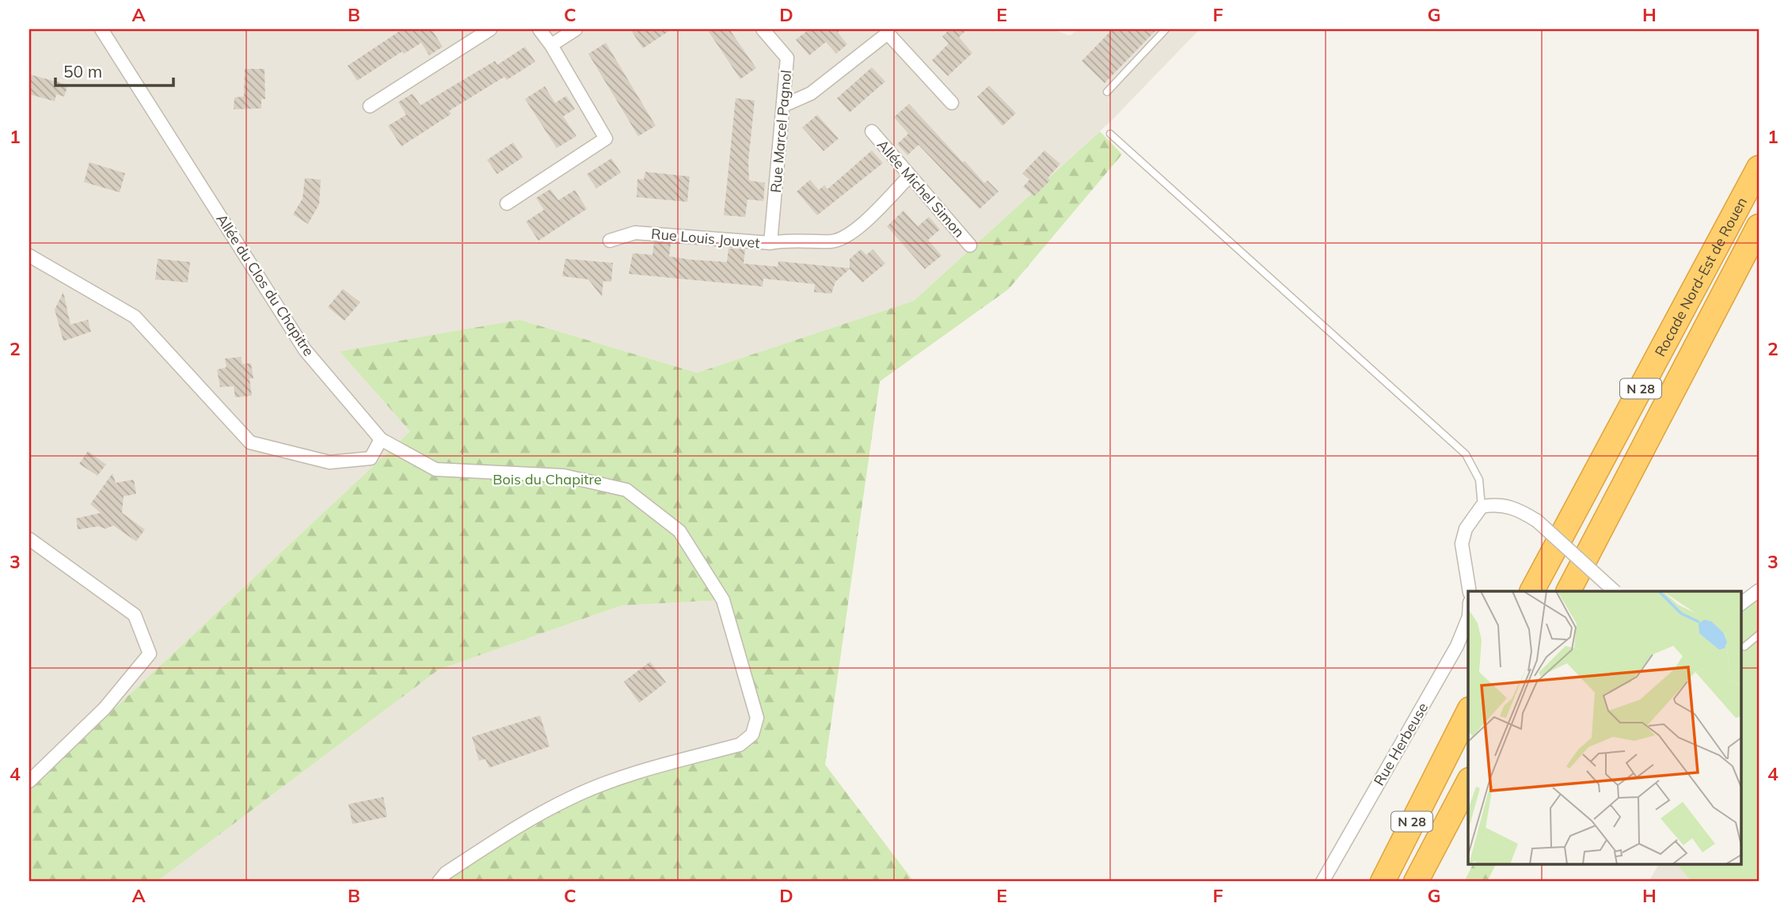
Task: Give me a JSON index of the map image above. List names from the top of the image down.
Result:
{
  "streets": {
    "highway": ["Rocade Nord-Est de Rouen", "N 28"],
    "street": [
      "Rue Marcel Pagnol",
      "Allée Michel Simon",
      "Rue Louis Jouvet",
      "Allée du Clos du Chapitre",
      "Rue Herbeuse"
    ]
  },
  "crossings": [
    ["Rue Marcel Pagnol", "Rue Louis Jouvet"],
    ["Allée Michel Simon", "Rue Louis Jouvet"]
  ],
  "parks": ["Bois du Chapitre"],
  "scale_bar": "50 m",
  "grid": {
    "columns": [
      "A",
      "B",
      "C",
      "D",
      "E",
      "F",
      "G",
      "H"
    ],
    "rows": [
      "1",
      "2",
      "3",
      "4"
    ]
  }
}
